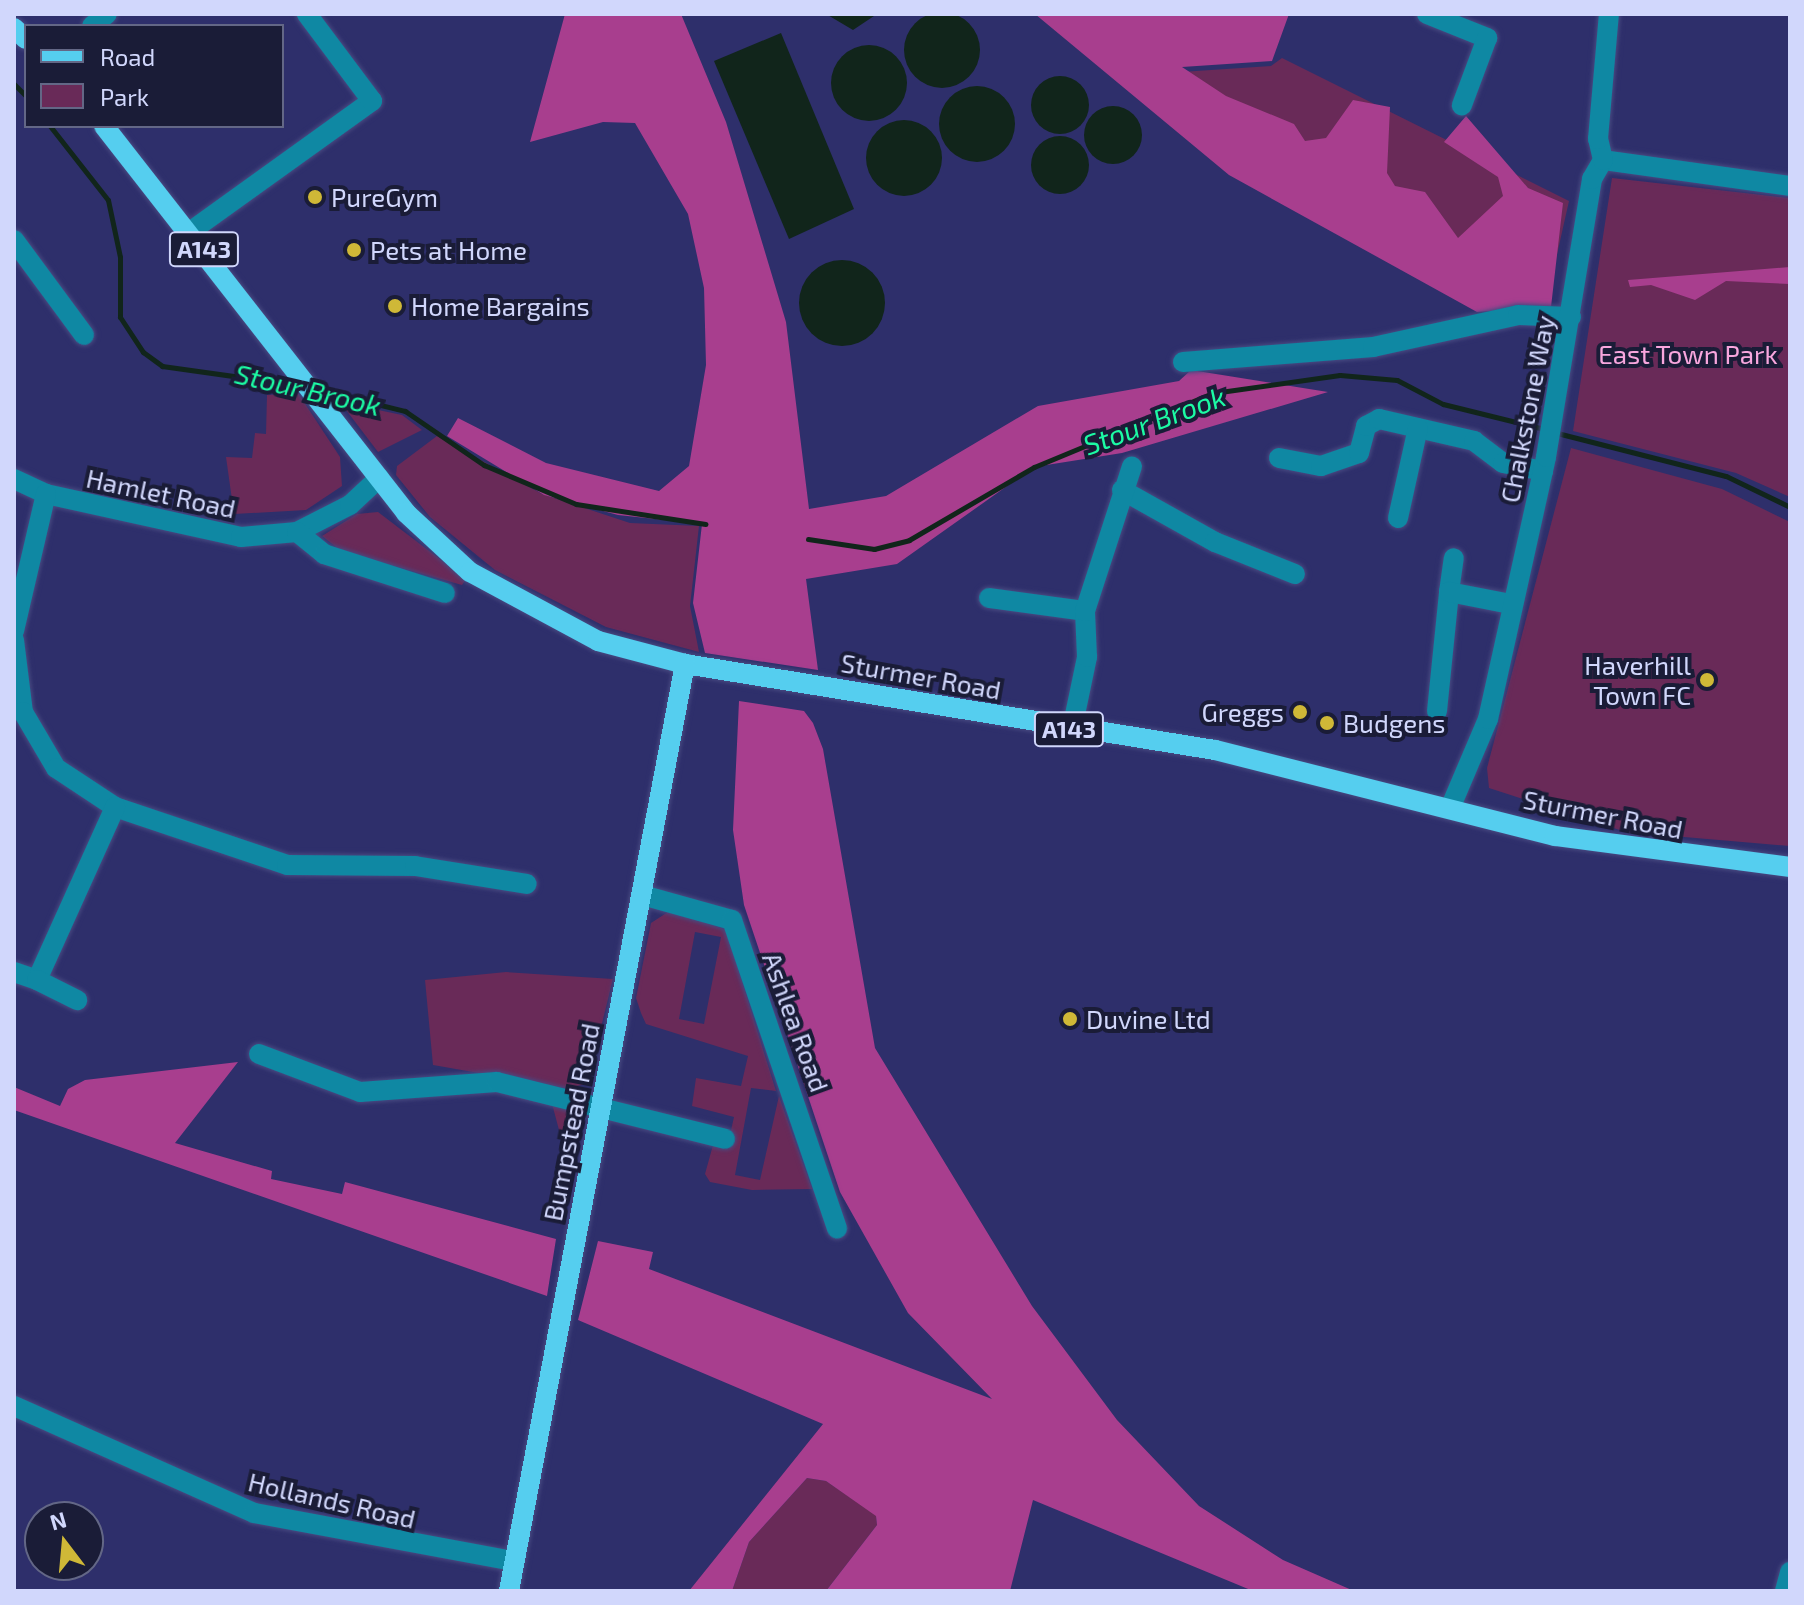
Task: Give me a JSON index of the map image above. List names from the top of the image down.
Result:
{
  "streets": {
    "main road": ["A143", "Sturmer Road", "Bumpstead Road"],
    "street": [
      "Chalkstone Way",
      "Hamlet Road",
      "Ashlea Road",
      "Hollands Road"
    ]
  },
  "crossings": [
    ["A143", "Sturmer Road"],
    ["Chalkstone Way", "Sturmer Road"],
    ["Hamlet Road", "Sturmer Road"],
    ["Sturmer Road", "Bumpstead Road"],
    ["Ashlea Road", "Bumpstead Road"],
    ["Bumpstead Road", "Hollands Road"]
  ],
  "water": ["Stour Brook"],
  "parks": ["East Town Park"],
  "places": [
    "PureGym",
    "Pets at Home",
    "Home Bargains",
    "Haverhill Town FC",
    "Greggs",
    "Budgens",
    "Duvine Ltd"
  ],
  "legend": ["Road", "Park"],
  "north": "top"
}
